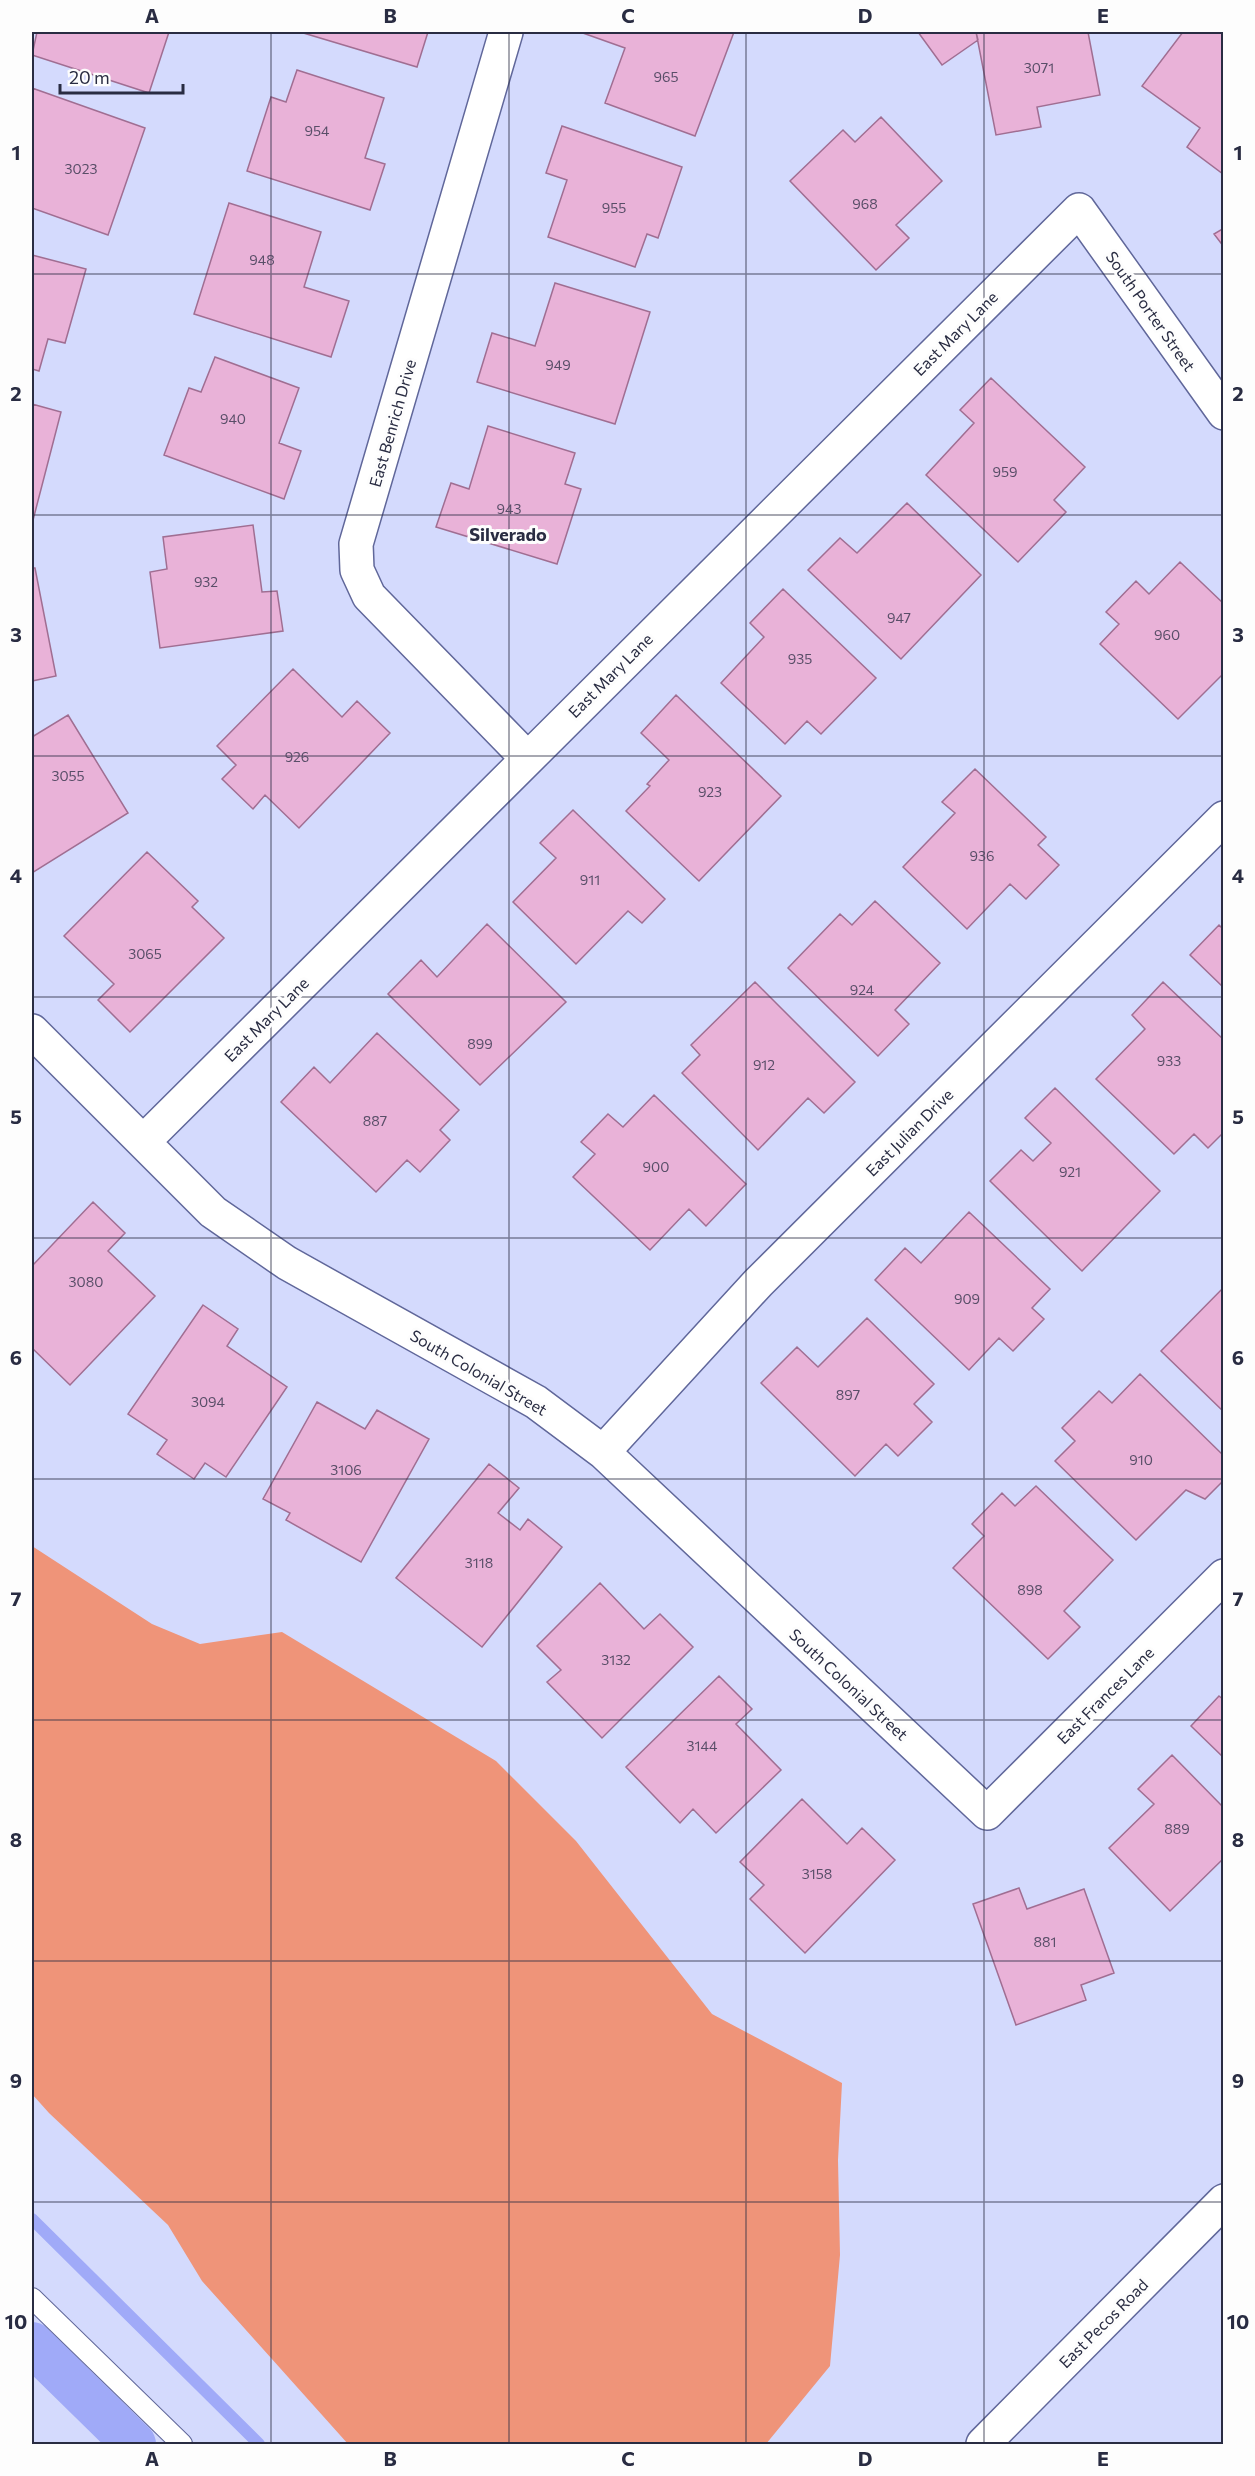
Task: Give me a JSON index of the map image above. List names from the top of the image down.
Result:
{
  "streets": {
    "street": [
      "South Porter Street",
      "East Mary Lane",
      "East Benrich Drive",
      "East Julian Drive",
      "South Colonial Street",
      "East Frances Lane",
      "East Pecos Road"
    ]
  },
  "crossings": [
    ["South Porter Street", "East Mary Lane"],
    ["East Mary Lane", "East Benrich Drive"],
    ["East Mary Lane", "South Colonial Street"],
    ["East Julian Drive", "South Colonial Street"],
    ["South Colonial Street", "East Frances Lane"]
  ],
  "districts": ["Silverado"],
  "house_numbers": [
    "3071",
    "965",
    "954",
    "3023",
    "968",
    "955",
    "948",
    "949",
    "940",
    "959",
    "943",
    "932",
    "947",
    "960",
    "935",
    "926",
    "3055",
    "923",
    "936",
    "911",
    "3065",
    "924",
    "899",
    "933",
    "912",
    "887",
    "900",
    "921",
    "3080",
    "909",
    "897",
    "3094",
    "910",
    "3106",
    "3118",
    "898",
    "3132",
    "3144",
    "889",
    "3158",
    "881"
  ],
  "scale_bar": "20 m",
  "grid": {
    "columns": [
      "A",
      "B",
      "C",
      "D",
      "E"
    ],
    "rows": [
      "1",
      "2",
      "3",
      "4",
      "5",
      "6",
      "7",
      "8",
      "9",
      "10"
    ]
  }
}
